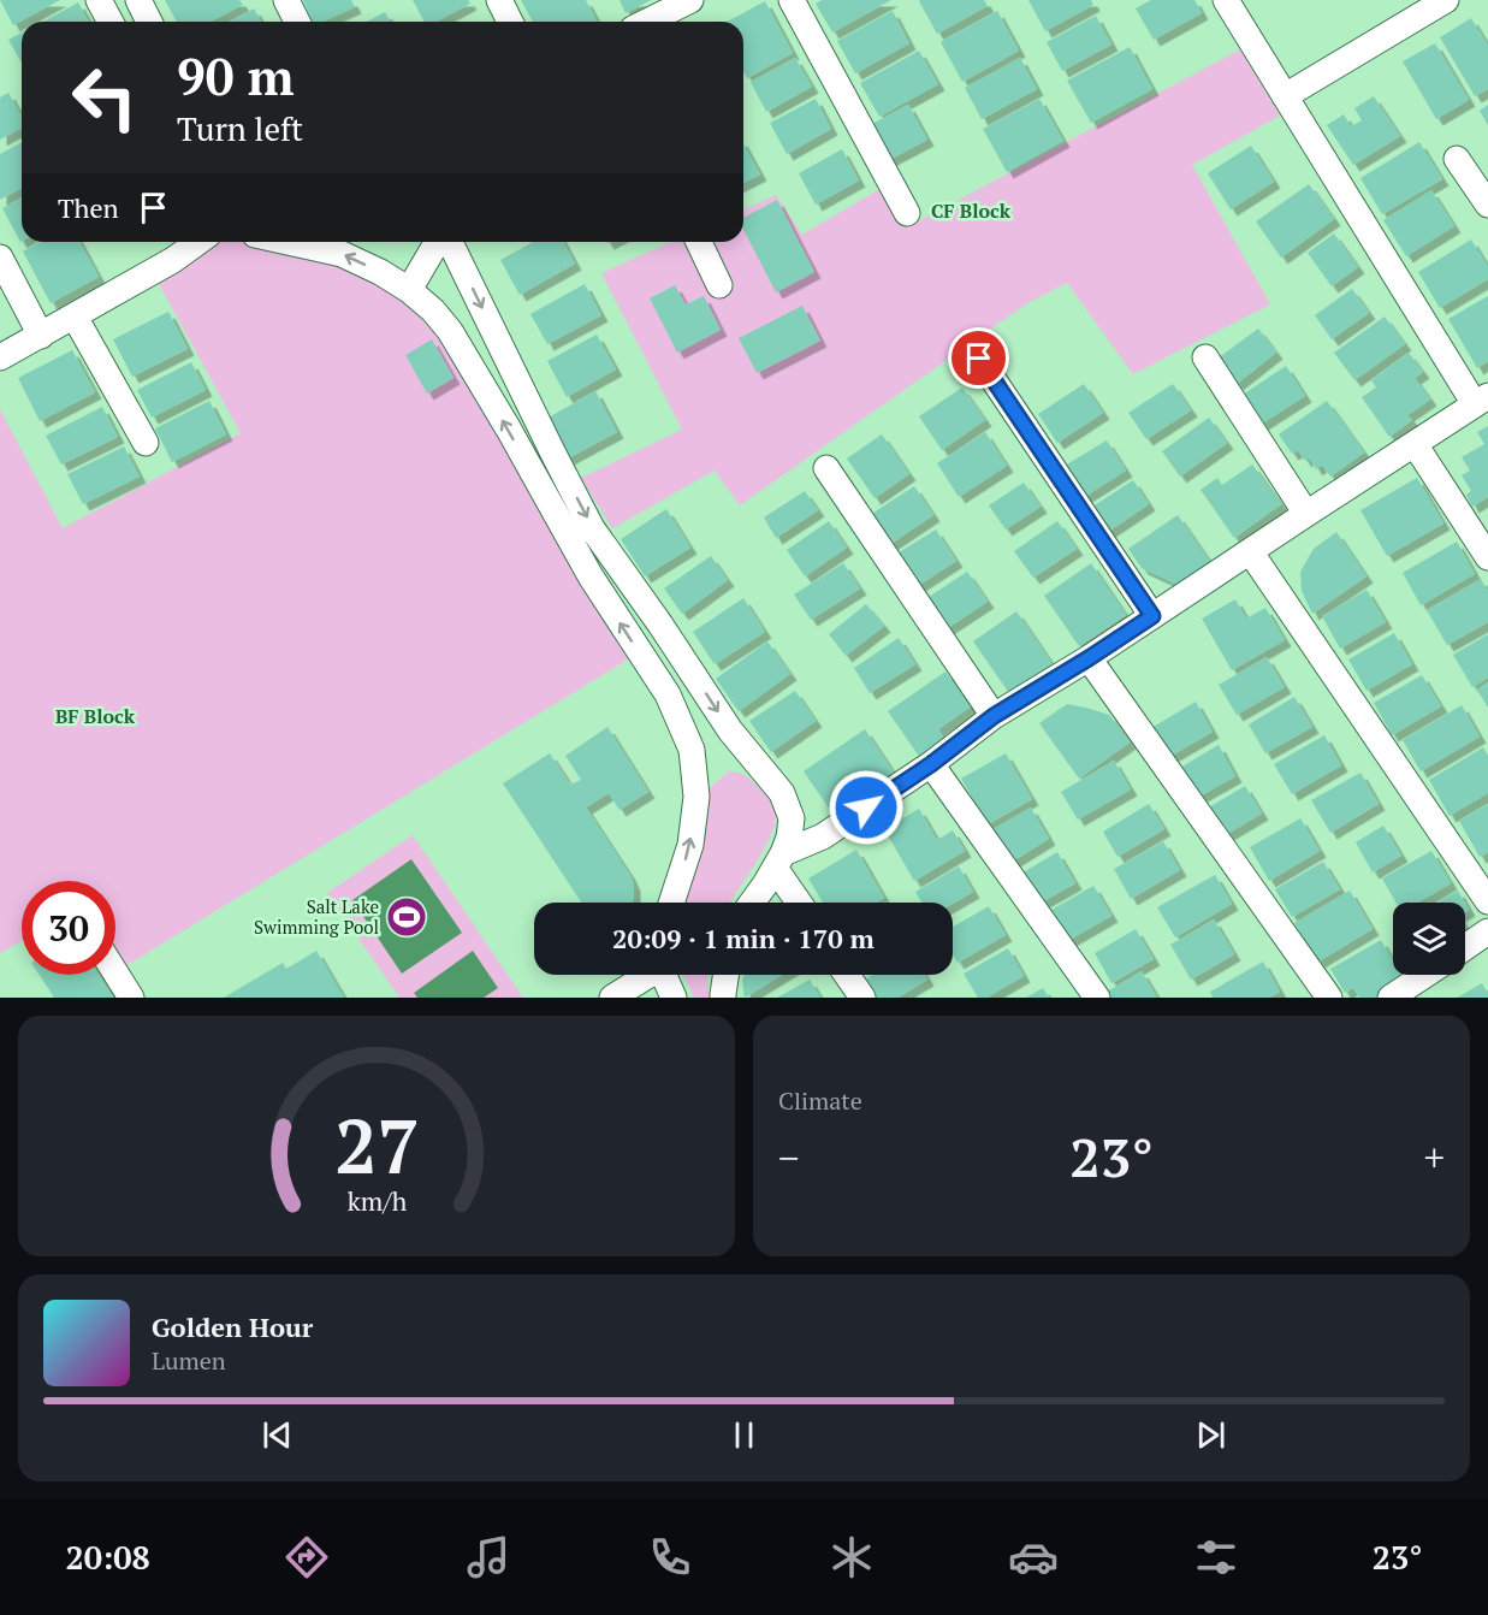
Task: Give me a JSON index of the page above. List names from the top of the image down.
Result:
{
  "districts": ["CF Block", "BF Block"],
  "places": {
    "sports": ["Salt Lake Swimming Pool"]
  },
  "page": {
    "turn": ["90 m", "Turn left"],
    "then": "Then",
    "limit": "30",
    "trip": "20:09 · 1 min · 170 m",
    "tile": "Climate",
    "heat": ["−", "23°", "+"],
    "song": ["Golden Hour", "Lumen"],
    "tabs": ["20:08", "23°"],
    "gauge": ["27", "km/h"]
  }
}
